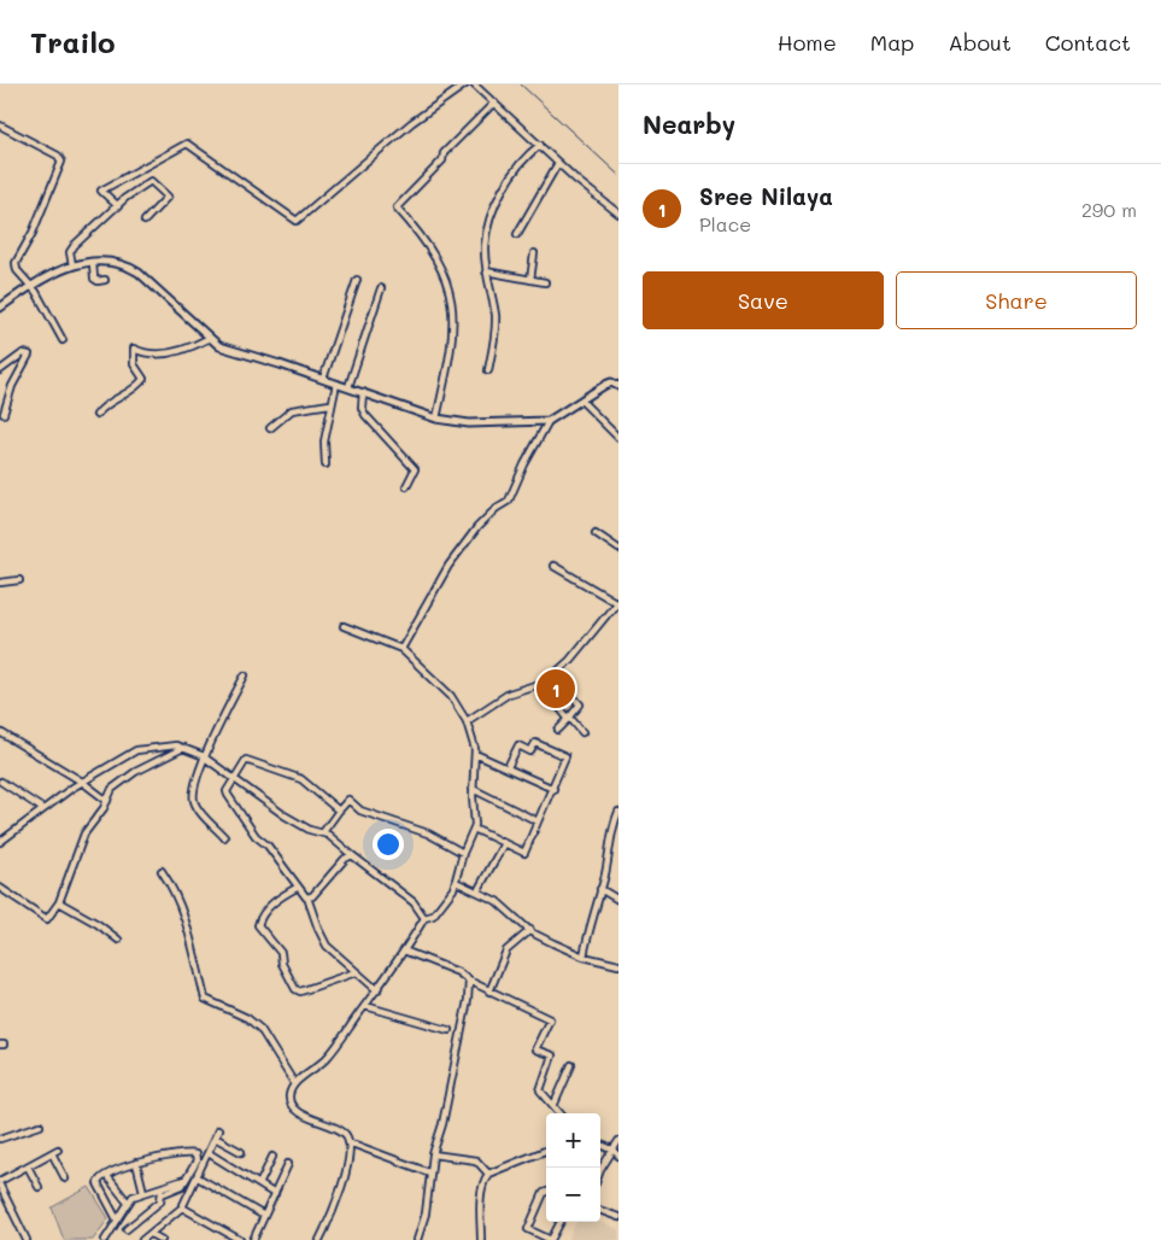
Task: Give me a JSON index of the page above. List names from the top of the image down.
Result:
{
  "page": {
    "header": "Trailo",
    "nav": [
      "Home",
      "Map",
      "About",
      "Contact"
    ],
    "heading": "Nearby",
    "list": [
      {
        "mark": "1",
        "name": "Sree Nilaya",
        "note": "Place",
        "value": "290 m"
      }
    ],
    "buttons": ["Save", "Share"],
    "pins": "1",
    "map_buttons": ["+", "−"]
  }
}
